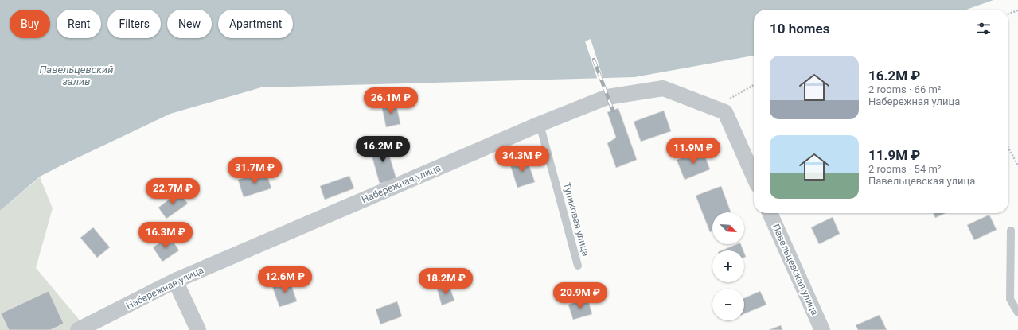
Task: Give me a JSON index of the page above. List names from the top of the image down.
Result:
{
  "streets": {
    "street": ["Набережная улица", "Павельцевская улица"],
    "lane": ["Тупиковая улица"]
  },
  "crossings": [
    ["Набережная улица", "Тупиковая улица"]
  ],
  "water": ["Павельцевский залив"],
  "north": "bottom right",
  "page": {
    "chip": [
      "Buy",
      "Rent",
      "Filters",
      "New",
      "Apartment"
    ],
    "heading": "10 homes",
    "list": [
      {
        "name": "16.2M ₽",
        "note": "2 rooms · 66 m² · Набережная улица"
      },
      {
        "name": "11.9M ₽",
        "note": "2 rooms · 54 m² · Павельцевская улица"
      }
    ],
    "price": [
      "26.1M ₽",
      "16.2M ₽",
      "11.9M ₽",
      "34.3M ₽",
      "31.7M ₽",
      "22.7M ₽",
      "16.3M ₽",
      "12.6M ₽",
      "18.2M ₽",
      "20.9M ₽"
    ],
    "map_buttons": ["+", "−"]
  }
}
